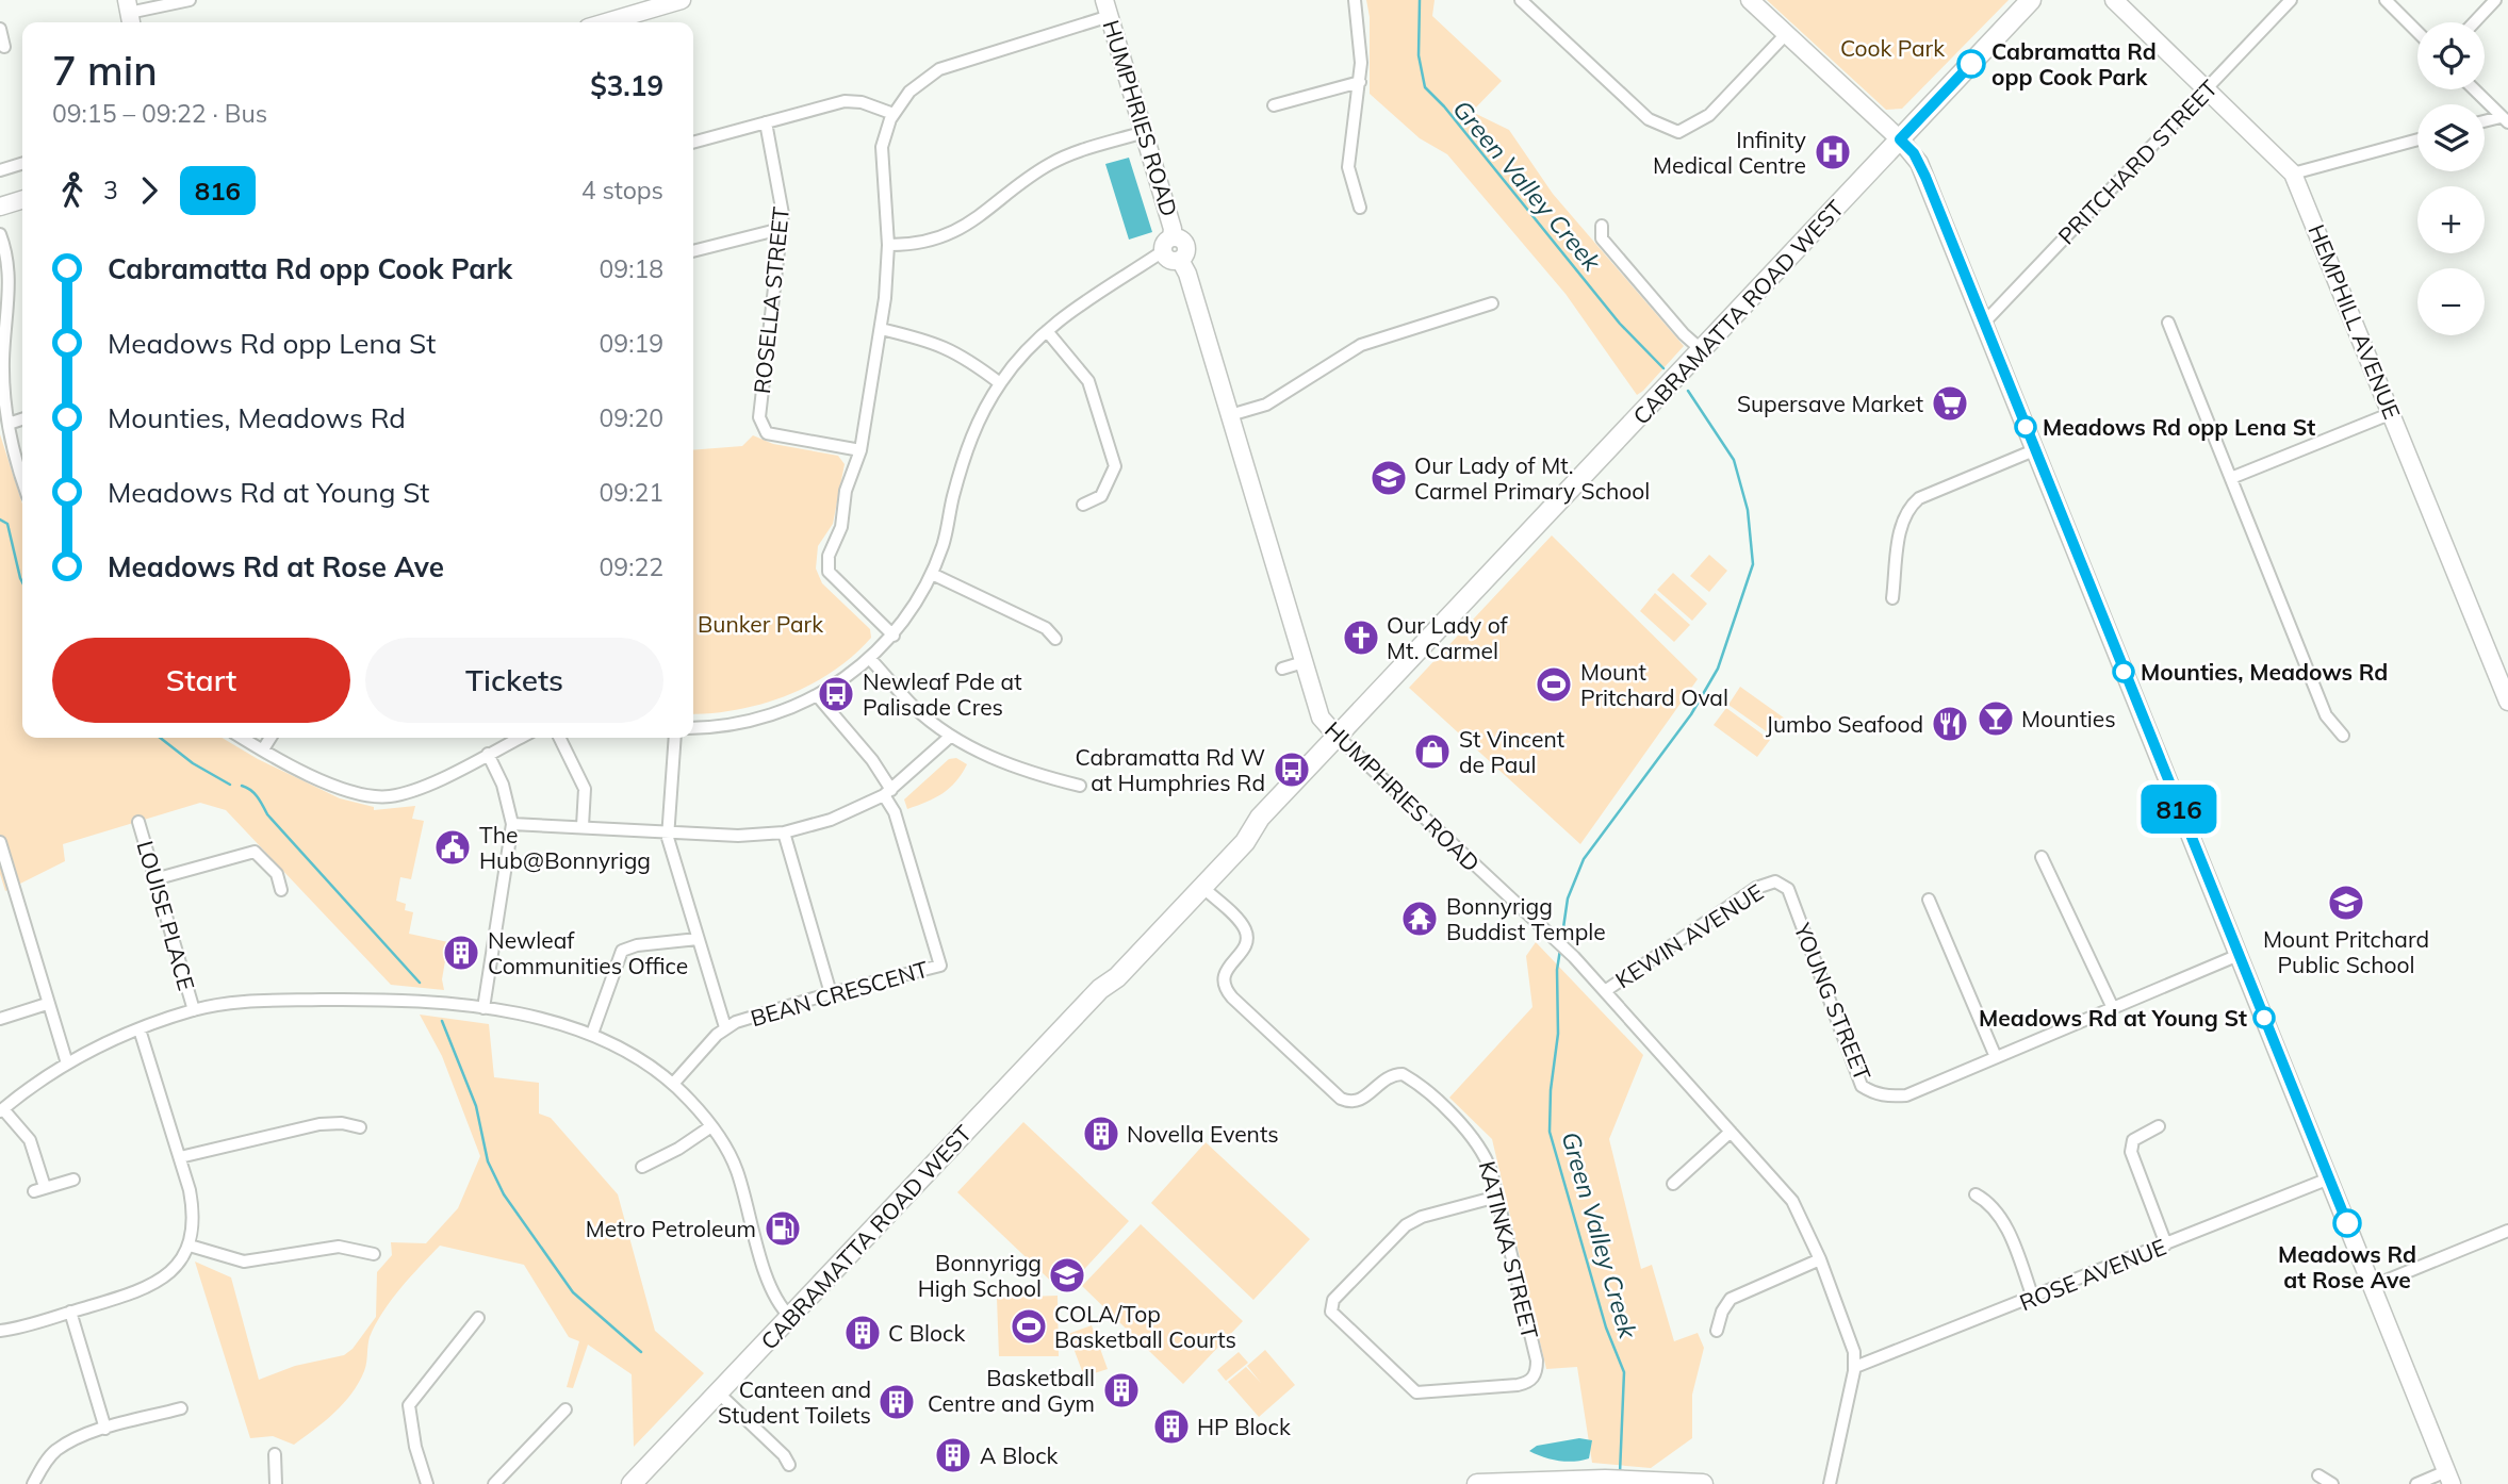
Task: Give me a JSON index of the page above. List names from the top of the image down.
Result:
{
  "streets": {
    "main road": ["HUMPHRIES ROAD", "CABRAMATTA ROAD WEST", "HEMPHILL AVENUE"],
    "street": [
      "PRITCHARD STREET",
      "ROSELLA STREET",
      "LOUISE PLACE",
      "KEWIN AVENUE",
      "BEAN CRESCENT",
      "YOUNG STREET",
      "KATINKA STREET",
      "ROSE AVENUE"
    ]
  },
  "crossings": [
    ["HUMPHRIES ROAD", "CABRAMATTA ROAD WEST"],
    ["HUMPHRIES ROAD", "KEWIN AVENUE"],
    ["HUMPHRIES ROAD", "ROSE AVENUE"],
    ["PRITCHARD STREET", "HEMPHILL AVENUE"],
    ["CABRAMATTA ROAD WEST", "KATINKA STREET"],
    ["KEWIN AVENUE", "YOUNG STREET"]
  ],
  "water": ["Green Valley Creek"],
  "parks": ["Cook Park", "Bunker Park"],
  "places": {
    "other": [
      "Cabramatta Rd opp Cook Park",
      "Meadows Rd opp Lena St",
      "Mounties, Meadows Rd",
      "Meadows Rd at Young St",
      "Meadows Rd at Rose Ave"
    ],
    "hospital": ["Infinity Medical Centre"],
    "supermarket": ["Supersave Market"],
    "school or university": ["Our Lady of Mt. Carmel Primary School", "Mount Pritchard Public School", "Bonnyrigg High School"],
    "church": ["Our Lady of Mt. Carmel"],
    "sports": ["Mount Pritchard Oval", "COLA/Top Basketball Courts"],
    "bus stop": ["Newleaf Pde at Palisade Cres", "Cabramatta Rd W at Humphries Rd"],
    "bar": ["Mounties"],
    "restaurant": ["Jumbo Seafood"],
    "shop": ["St Vincent de Paul"],
    "public building": ["The Hub@Bonnyrigg"],
    "temple": ["Bonnyrigg Buddist Temple"],
    "building": [
      "Newleaf Communities Office",
      "Novella Events",
      "C Block",
      "Basketball Centre and Gym",
      "Canteen and Student Toilets",
      "HP Block",
      "A Block"
    ],
    "fuel station": ["Metro Petroleum"]
  },
  "lines": ["bus line 816"],
  "page": {
    "on_map": "816",
    "map_buttons": ["+", "−"],
    "heading": ["7 min", "09:15 – 09:22 · Bus", "$3.19"],
    "legs": ["3", "816", "4 stops"],
    "list": [
      {
        "name": "Cabramatta Rd opp Cook Park",
        "value": "09:18"
      },
      {
        "name": "Meadows Rd opp Lena St",
        "value": "09:19"
      },
      {
        "name": "Mounties, Meadows Rd",
        "value": "09:20"
      },
      {
        "name": "Meadows Rd at Young St",
        "value": "09:21"
      },
      {
        "name": "Meadows Rd at Rose Ave",
        "value": "09:22"
      }
    ],
    "buttons": ["Start", "Tickets"]
  }
}
